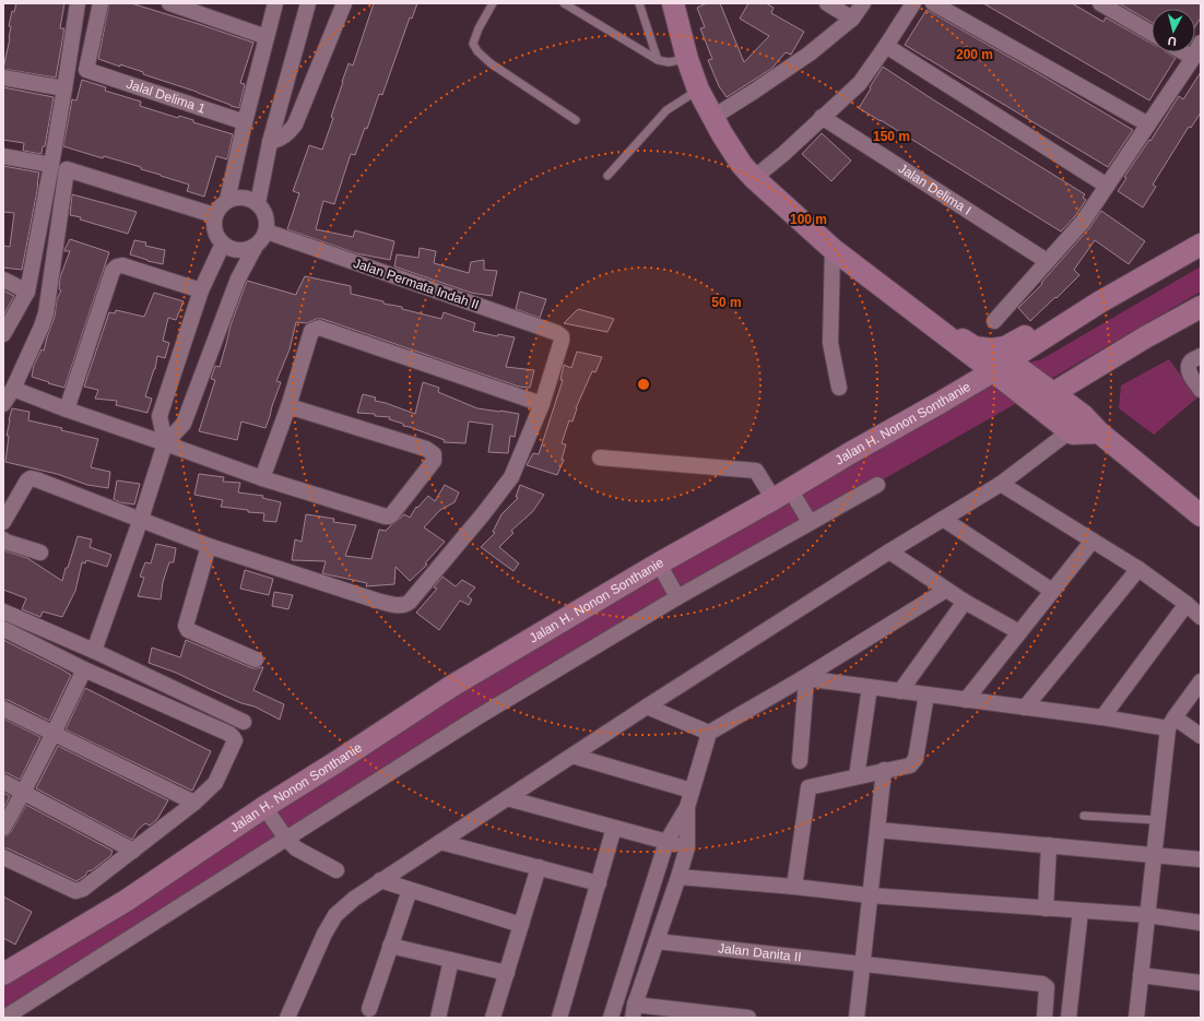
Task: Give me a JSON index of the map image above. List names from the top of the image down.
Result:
{
  "streets": {
    "street": [
      "Jalal Delima 1",
      "Jalan Delima I",
      "Jalan Permata Indah II",
      "Jalan H. Nonon Sonthanie",
      "Jalan Danita II"
    ]
  },
  "north": "bottom",
  "rings": [
    "200 m",
    "150 m",
    "100 m",
    "50 m"
  ]
}
